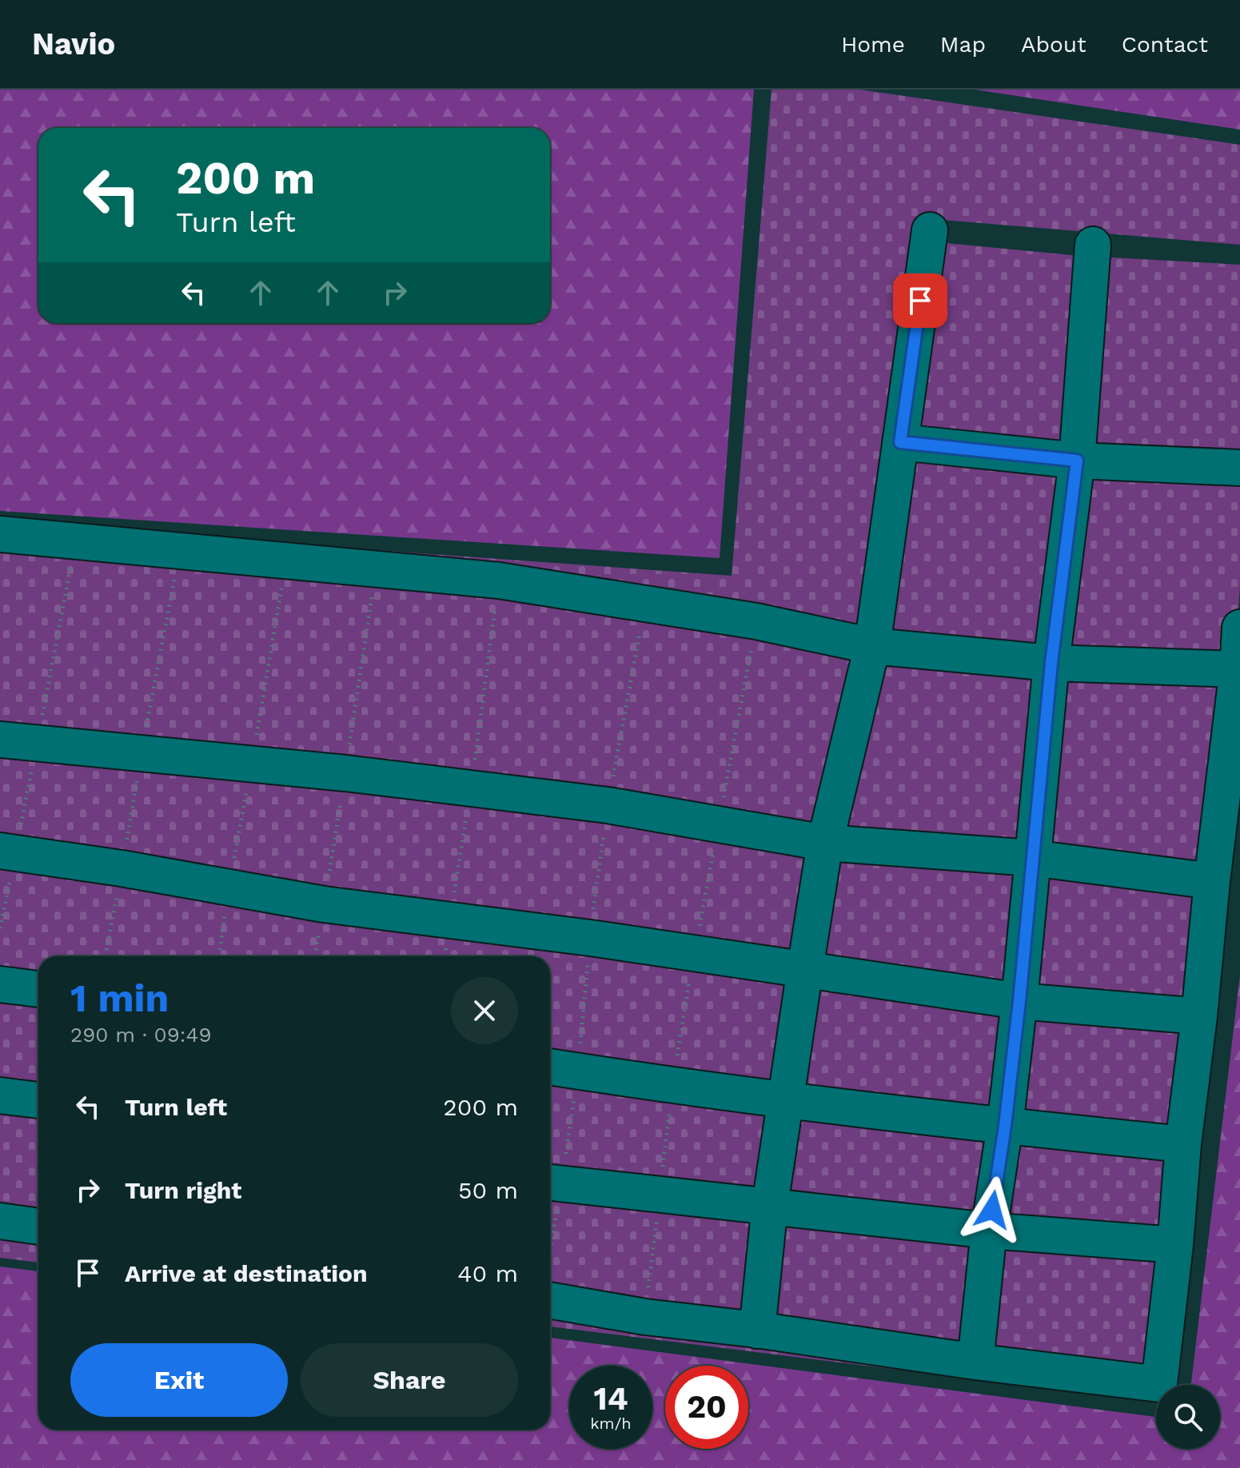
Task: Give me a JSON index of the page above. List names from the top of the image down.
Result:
{
  "page": {
    "header": "Navio",
    "nav": [
      "Home",
      "Map",
      "About",
      "Contact"
    ],
    "turn": ["200 m", "Turn left"],
    "heading": ["1 min", "290 m · 09:49"],
    "list": [
      {
        "name": "Turn left",
        "value": "200 m"
      },
      {
        "name": "Turn right",
        "value": "50 m"
      },
      {
        "name": "Arrive at destination",
        "value": "40 m"
      }
    ],
    "buttons": ["Exit", "Share"],
    "speed": "14 km/h",
    "limit": "20"
  }
}
